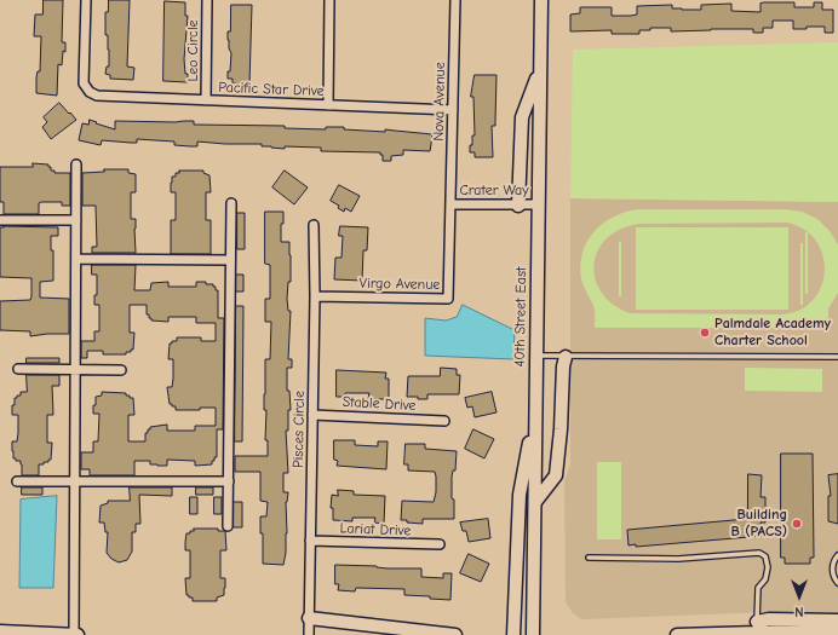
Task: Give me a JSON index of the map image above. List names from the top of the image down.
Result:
{
  "streets": {
    "main road": ["40th Street East"],
    "street": [
      "Leo Circle",
      "Pacific Star Drive",
      "Nova Avenue",
      "Crater Way",
      "Virgo Avenue",
      "Stable Drive",
      "Pisces Circle",
      "Lariat Drive"
    ]
  },
  "crossings": [
    ["Leo Circle", "Pacific Star Drive"],
    ["Pacific Star Drive", "Nova Avenue"],
    ["Nova Avenue", "Crater Way"],
    ["Nova Avenue", "Virgo Avenue"],
    ["Crater Way", "Virgo Avenue"],
    ["Crater Way", "40th Street East"],
    ["Virgo Avenue", "Pisces Circle"],
    ["Stable Drive", "Pisces Circle"],
    ["Pisces Circle", "Lariat Drive"]
  ],
  "places": ["Palmdale Academy Charter School", "Building B (PACS)"],
  "north": "bottom"
}
